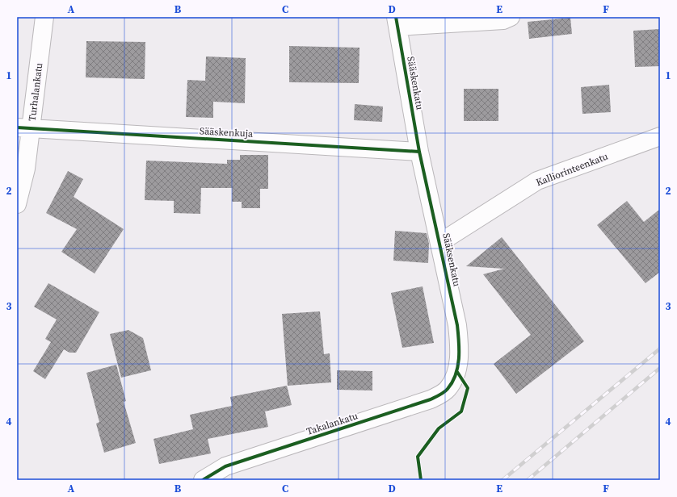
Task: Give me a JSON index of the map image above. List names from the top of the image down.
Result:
{
  "streets": {
    "street": [
      "Sääskenkatu",
      "Turhalankatu",
      "Sääskenkuja",
      "Kalliorinteenkatu",
      "Sääksenkatu",
      "Takalankatu"
    ]
  },
  "crossings": [
    ["Sääskenkatu", "Sääskenkuja"],
    ["Sääskenkatu", "Sääksenkatu"],
    ["Turhalankatu", "Sääskenkuja"],
    ["Sääskenkuja", "Sääksenkatu"],
    ["Kalliorinteenkatu", "Sääksenkatu"],
    ["Sääksenkatu", "Takalankatu"]
  ],
  "grid": {
    "columns": [
      "A",
      "B",
      "C",
      "D",
      "E",
      "F"
    ],
    "rows": [
      "1",
      "2",
      "3",
      "4"
    ]
  }
}
